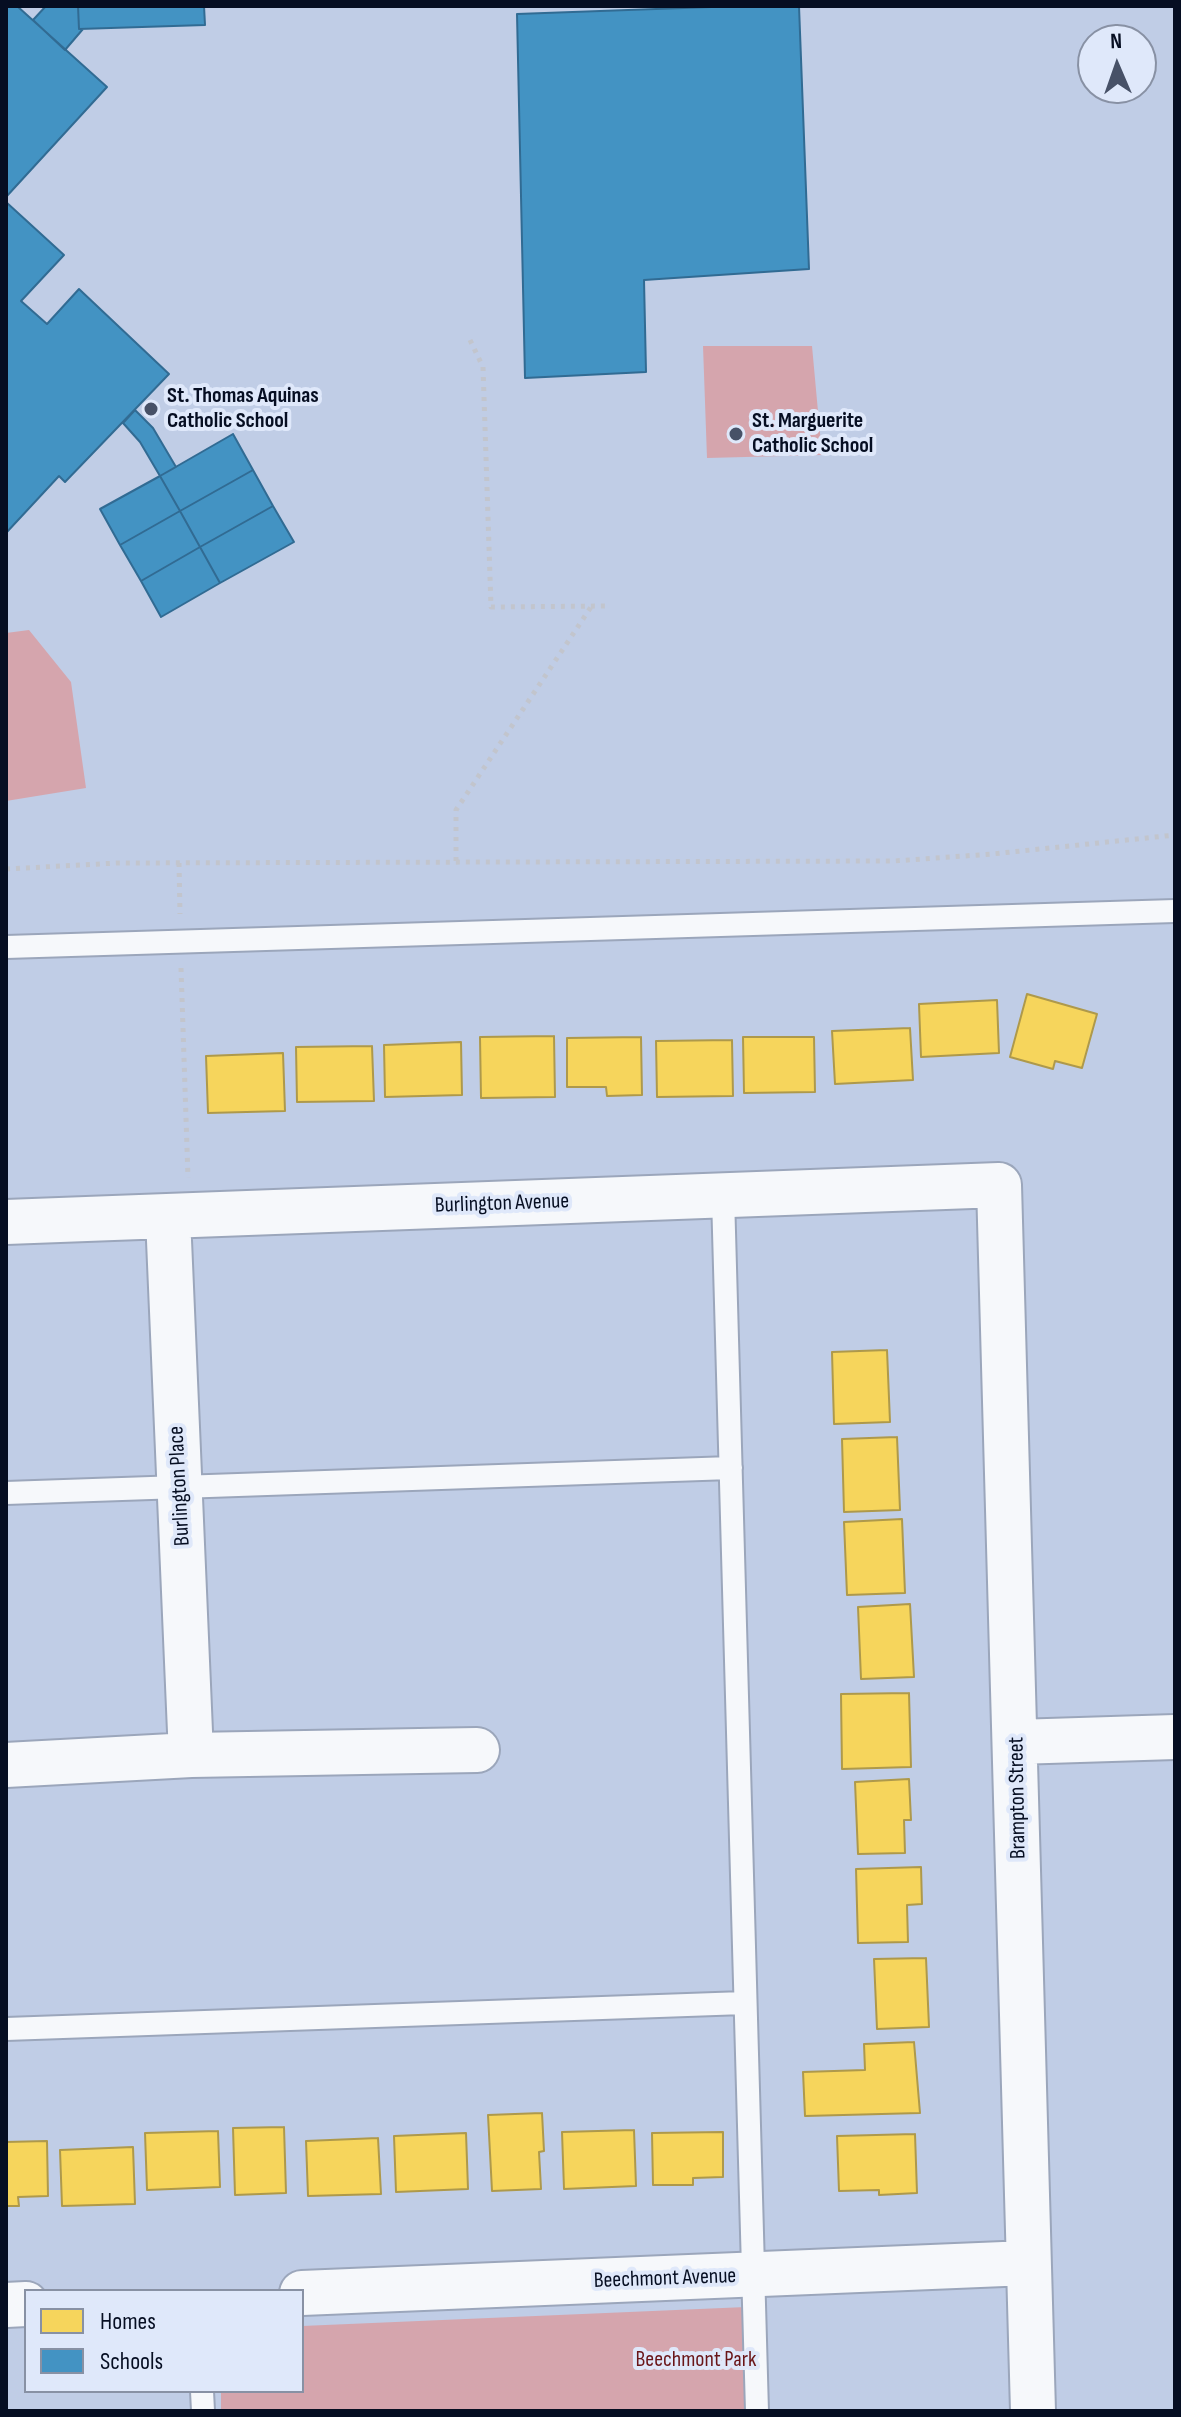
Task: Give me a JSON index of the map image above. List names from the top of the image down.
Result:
{
  "streets": {
    "street": [
      "Burlington Avenue",
      "Burlington Place",
      "Brampton Street",
      "Beechmont Avenue"
    ]
  },
  "crossings": [
    ["Burlington Avenue", "Burlington Place"],
    ["Burlington Avenue", "Brampton Street"],
    ["Brampton Street", "Beechmont Avenue"]
  ],
  "parks": ["Beechmont Park"],
  "places": ["St. Thomas Aquinas Catholic School", "St. Marguerite Catholic School"],
  "legend": ["Homes", "Schools"],
  "north": "top"
}
